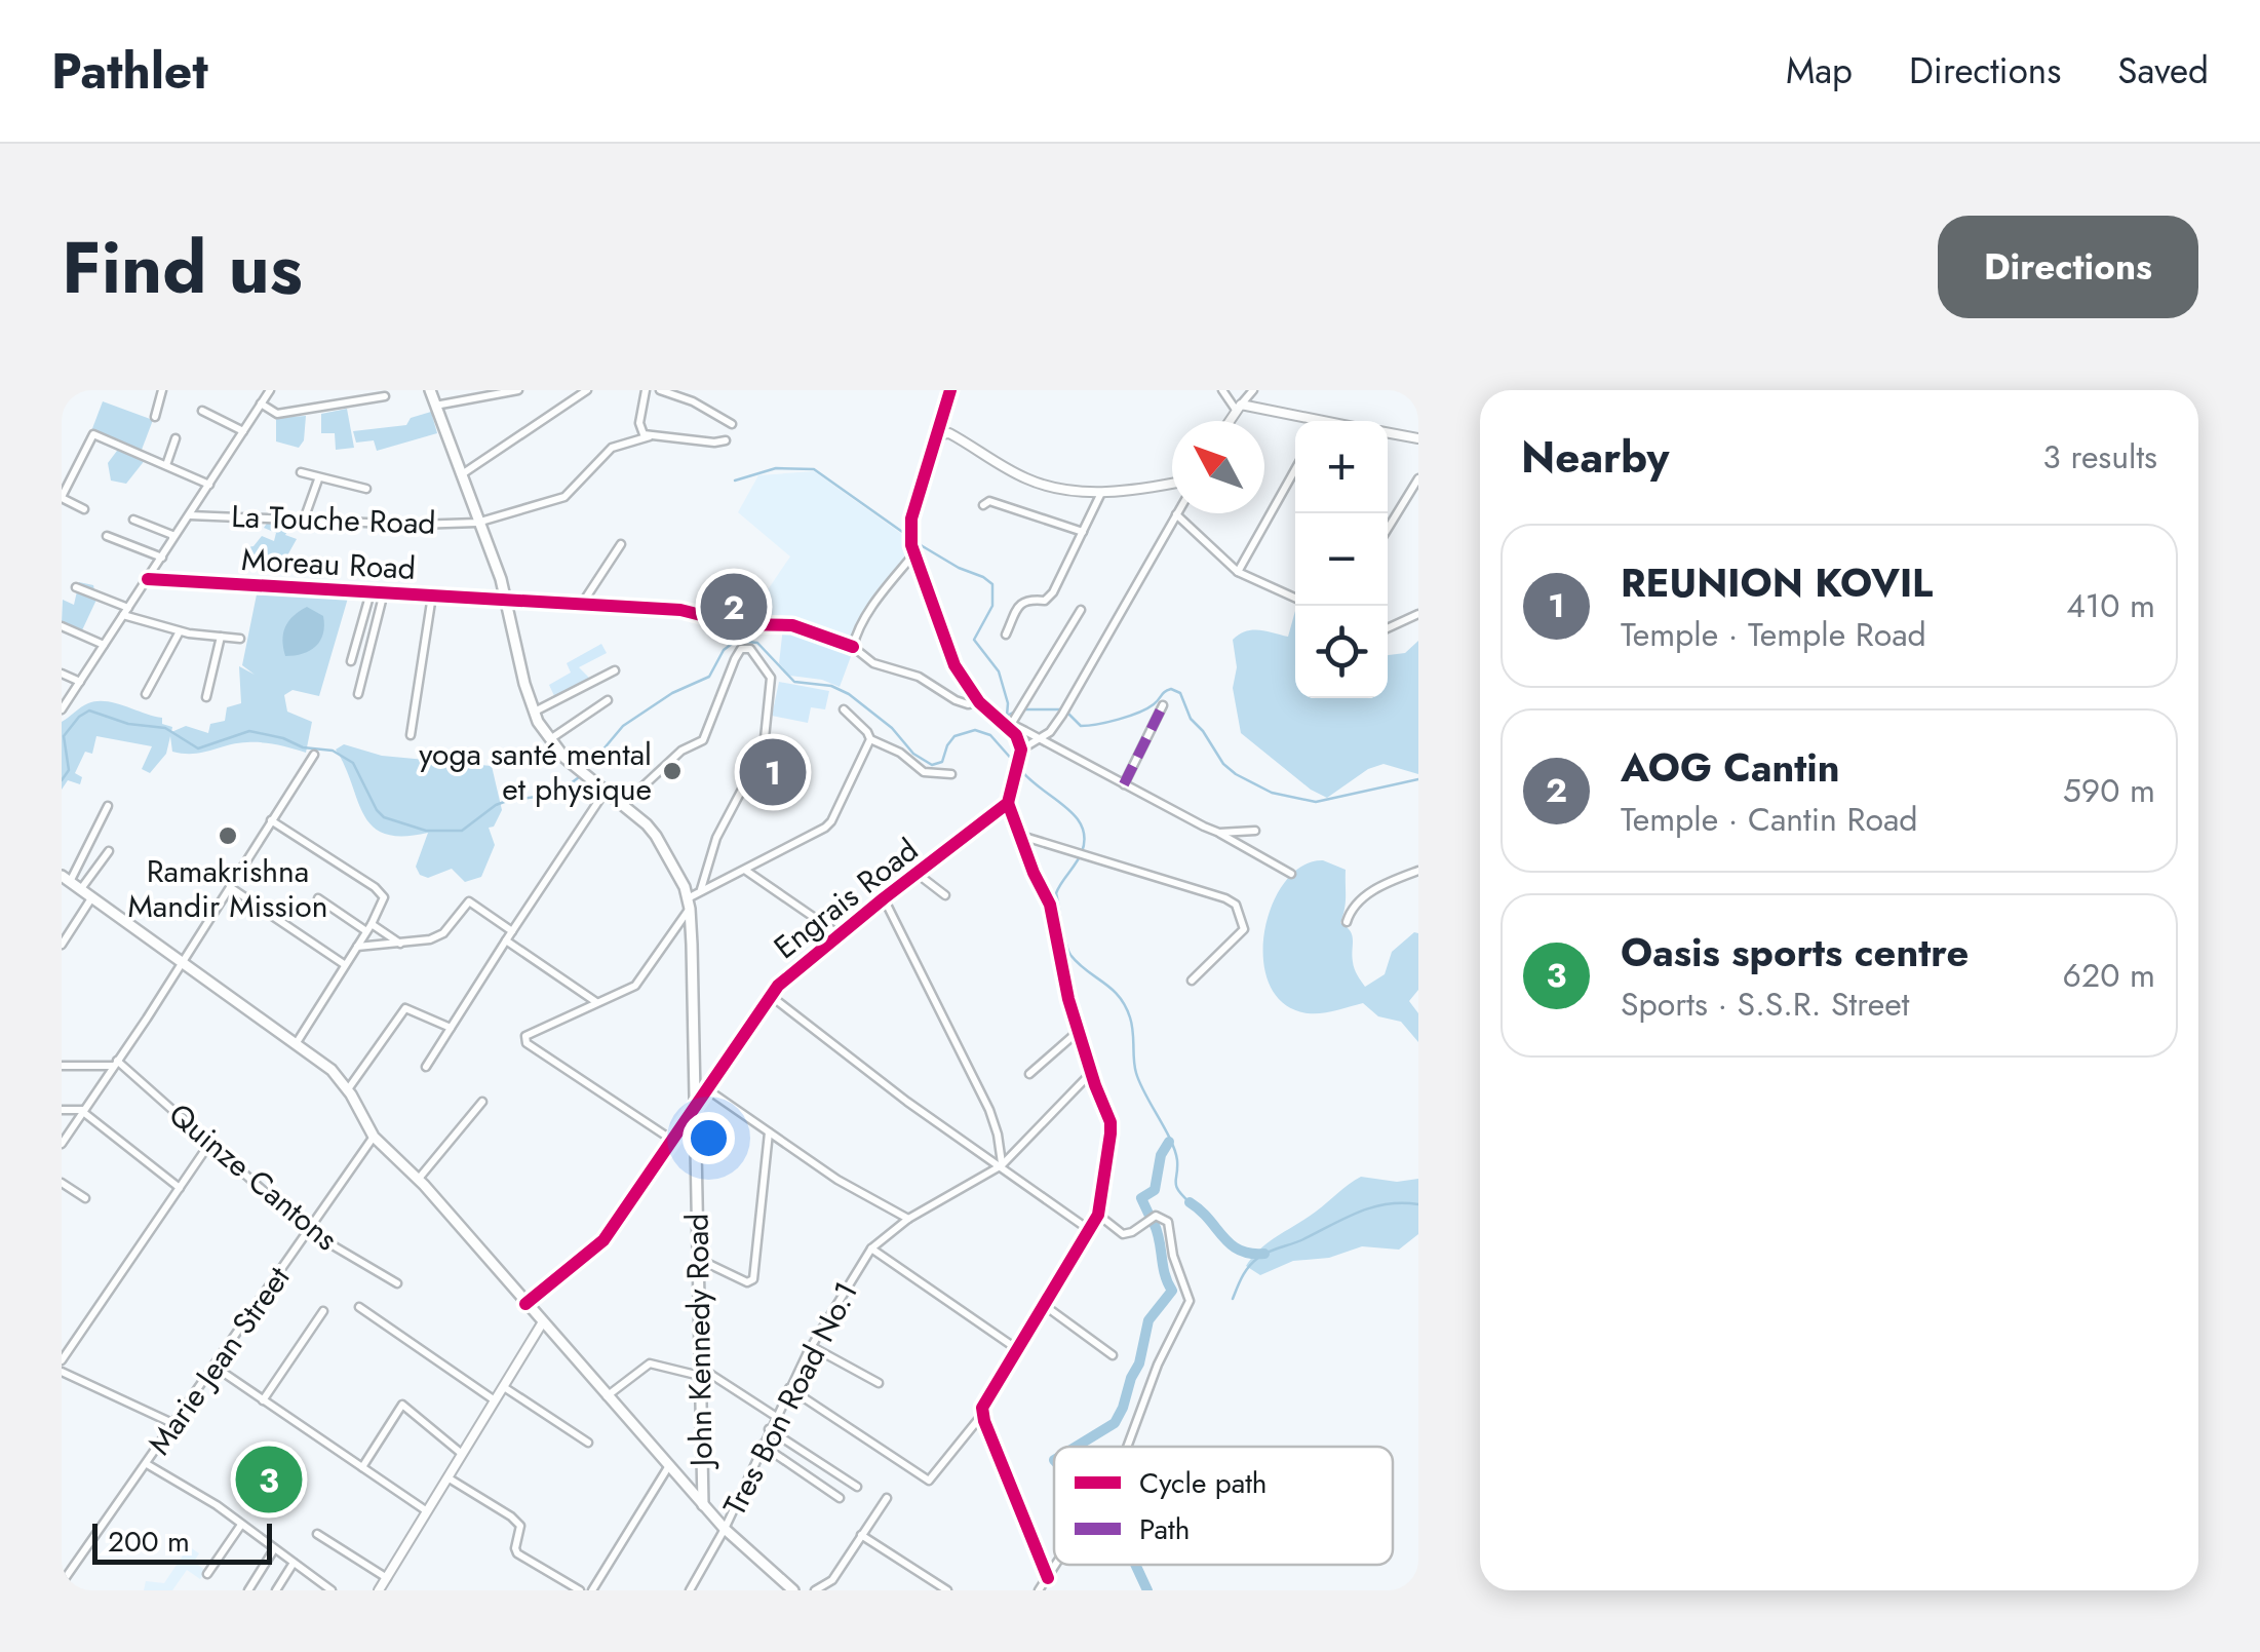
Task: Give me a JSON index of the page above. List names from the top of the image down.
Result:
{
  "streets": {
    "main road": ["John Kennedy Road"],
    "street": [
      "La Touche Road",
      "Moreau Road",
      "Engrais Road",
      "Quinze Cantons",
      "Marie Jean Street",
      "Tres Bon Road No.1"
    ]
  },
  "crossings": [
    ["La Touche Road", "John Kennedy Road"],
    ["Moreau Road", "John Kennedy Road"],
    ["Engrais Road", "John Kennedy Road"],
    ["Quinze Cantons", "Marie Jean Street"]
  ],
  "places": ["yoga santé mental et physique", "Ramakrishna Mandir Mission"],
  "legend": ["Cycle path", "Path"],
  "scale_bar": "200 m",
  "north": "top left",
  "page": {
    "header": "Pathlet",
    "nav": ["Map", "Directions", "Saved"],
    "title": "Find us",
    "buttons": "Directions",
    "heading": ["Nearby", "3 results"],
    "map_buttons": ["+", "−"],
    "list": [
      {
        "mark": "1",
        "name": "REUNION KOVIL",
        "note": "Temple · Temple Road",
        "value": "410 m"
      },
      {
        "mark": "2",
        "name": "AOG Cantin",
        "note": "Temple · Cantin Road",
        "value": "590 m"
      },
      {
        "mark": "3",
        "name": "Oasis sports centre",
        "note": "Sports · S.S.R. Street",
        "value": "620 m"
      }
    ],
    "pins": ["2", "1", "3"],
    "scale": "200 m"
  }
}
